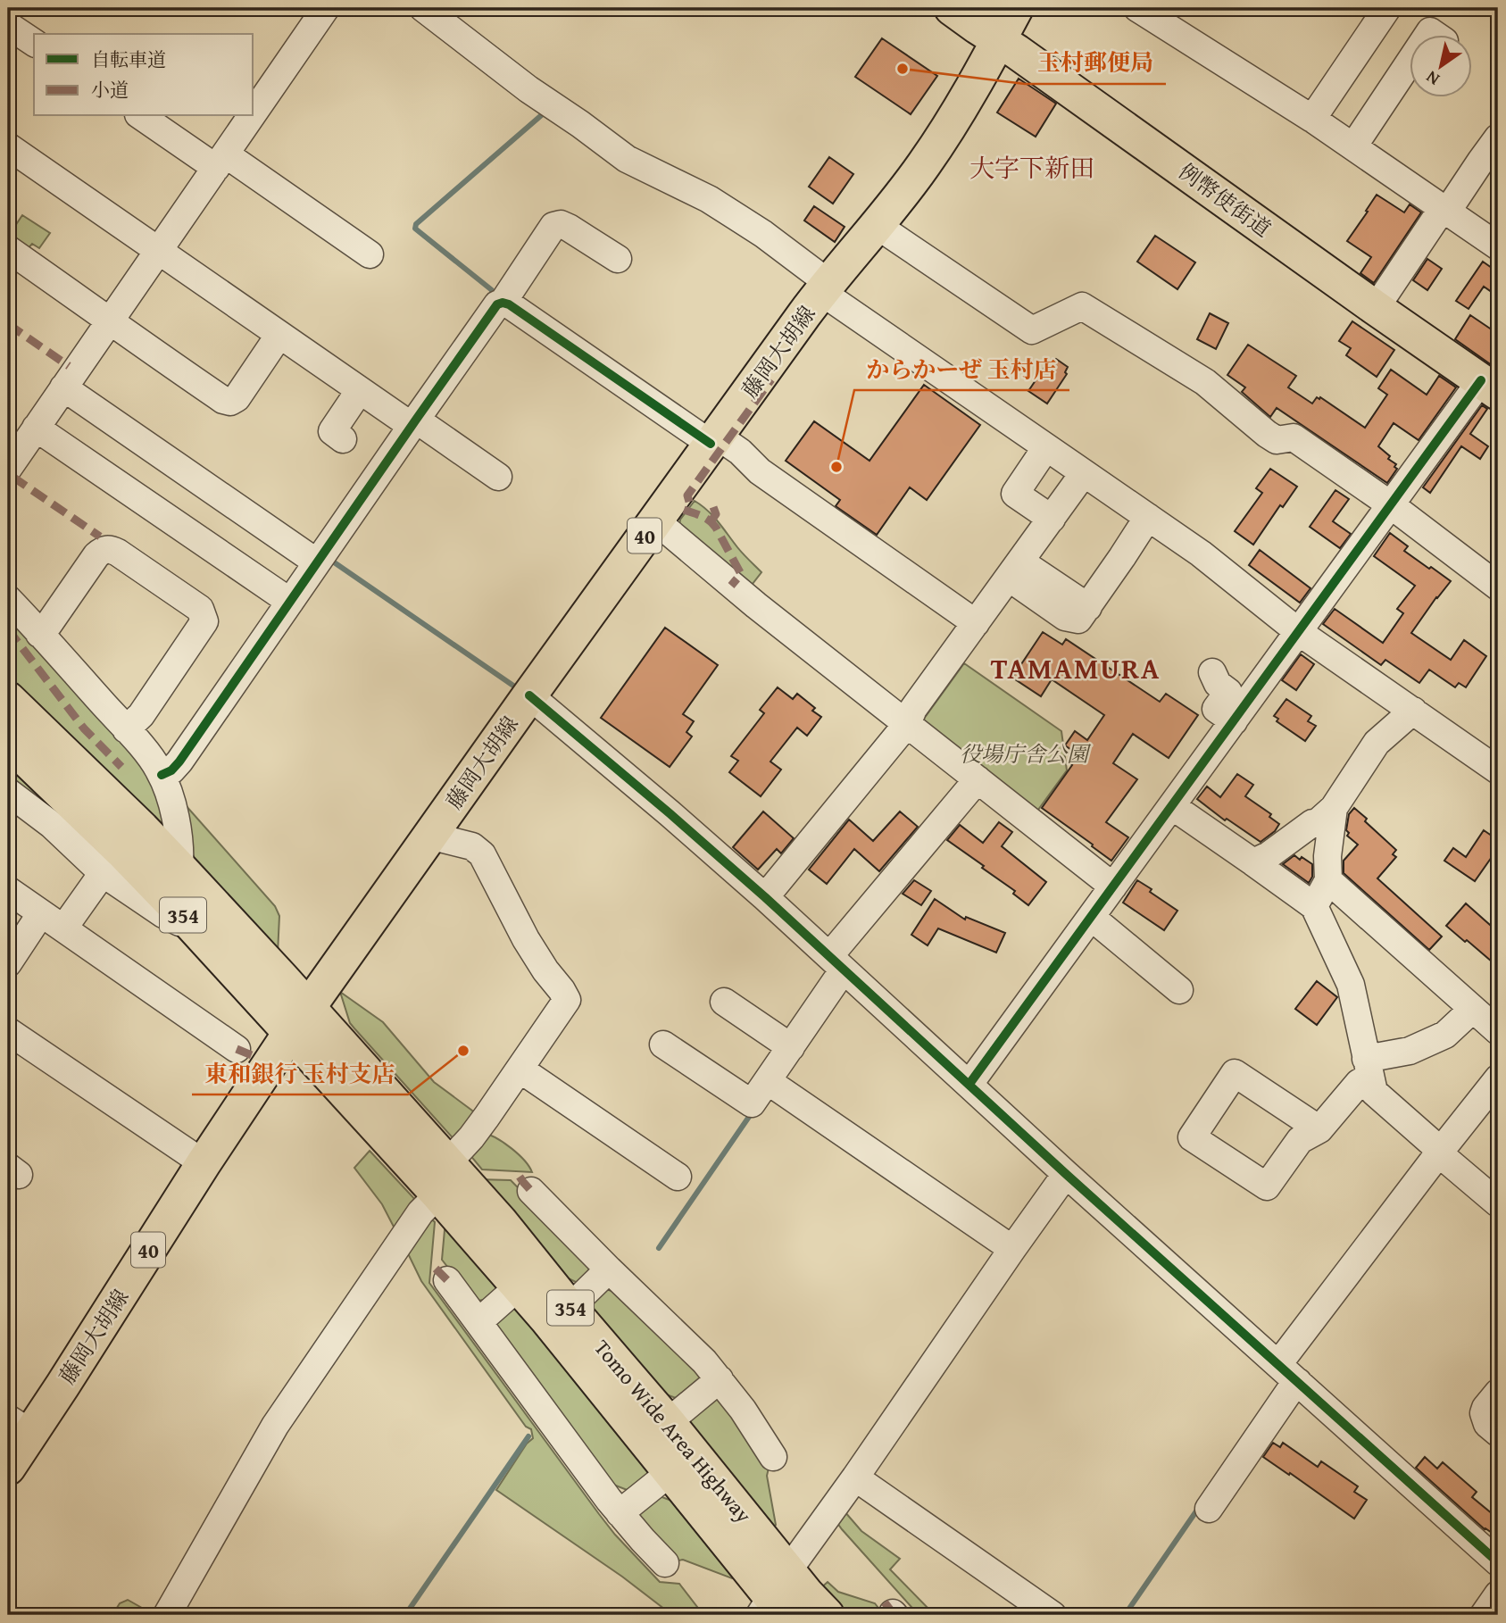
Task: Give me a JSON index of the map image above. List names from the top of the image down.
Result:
{
  "streets": {
    "main road": [
      "例幣使街道",
      "藤岡大胡線",
      "40",
      "354",
      "Tomo Wide Area Highway"
    ]
  },
  "crossings": [
    ["例幣使街道", "藤岡大胡線"],
    ["藤岡大胡線", "Tomo Wide Area Highway"]
  ],
  "districts": ["大字下新田", "TAMAMURA"],
  "parks": ["役場庁舎公園"],
  "places": ["玉村郵便局", "からかーぜ 玉村店", "東和銀行 玉村支店"],
  "legend": ["自転車道", "小道"],
  "north": "bottom left"
}
